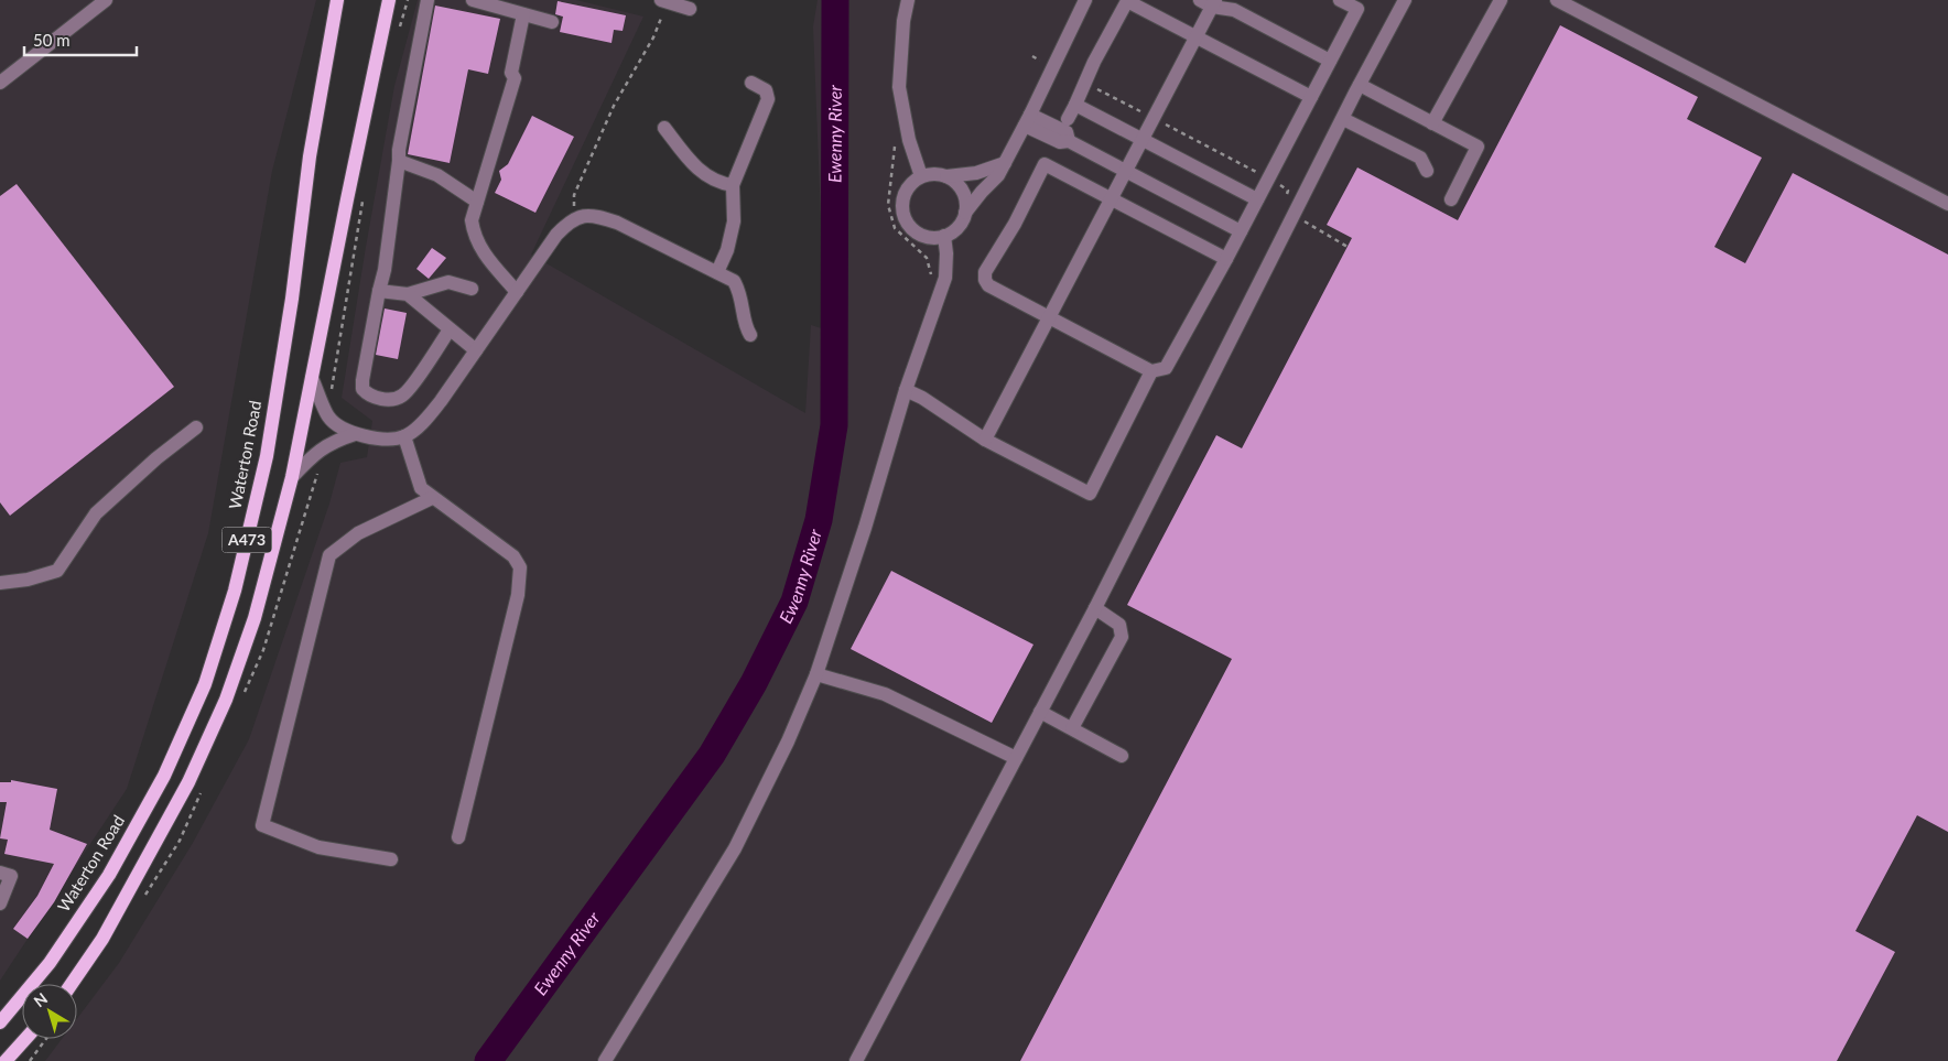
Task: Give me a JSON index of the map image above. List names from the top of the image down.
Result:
{
  "streets": {
    "main road": ["Waterton Road", "A473"]
  },
  "water": ["Ewenny River"],
  "scale_bar": "50 m",
  "north": "top left"
}
